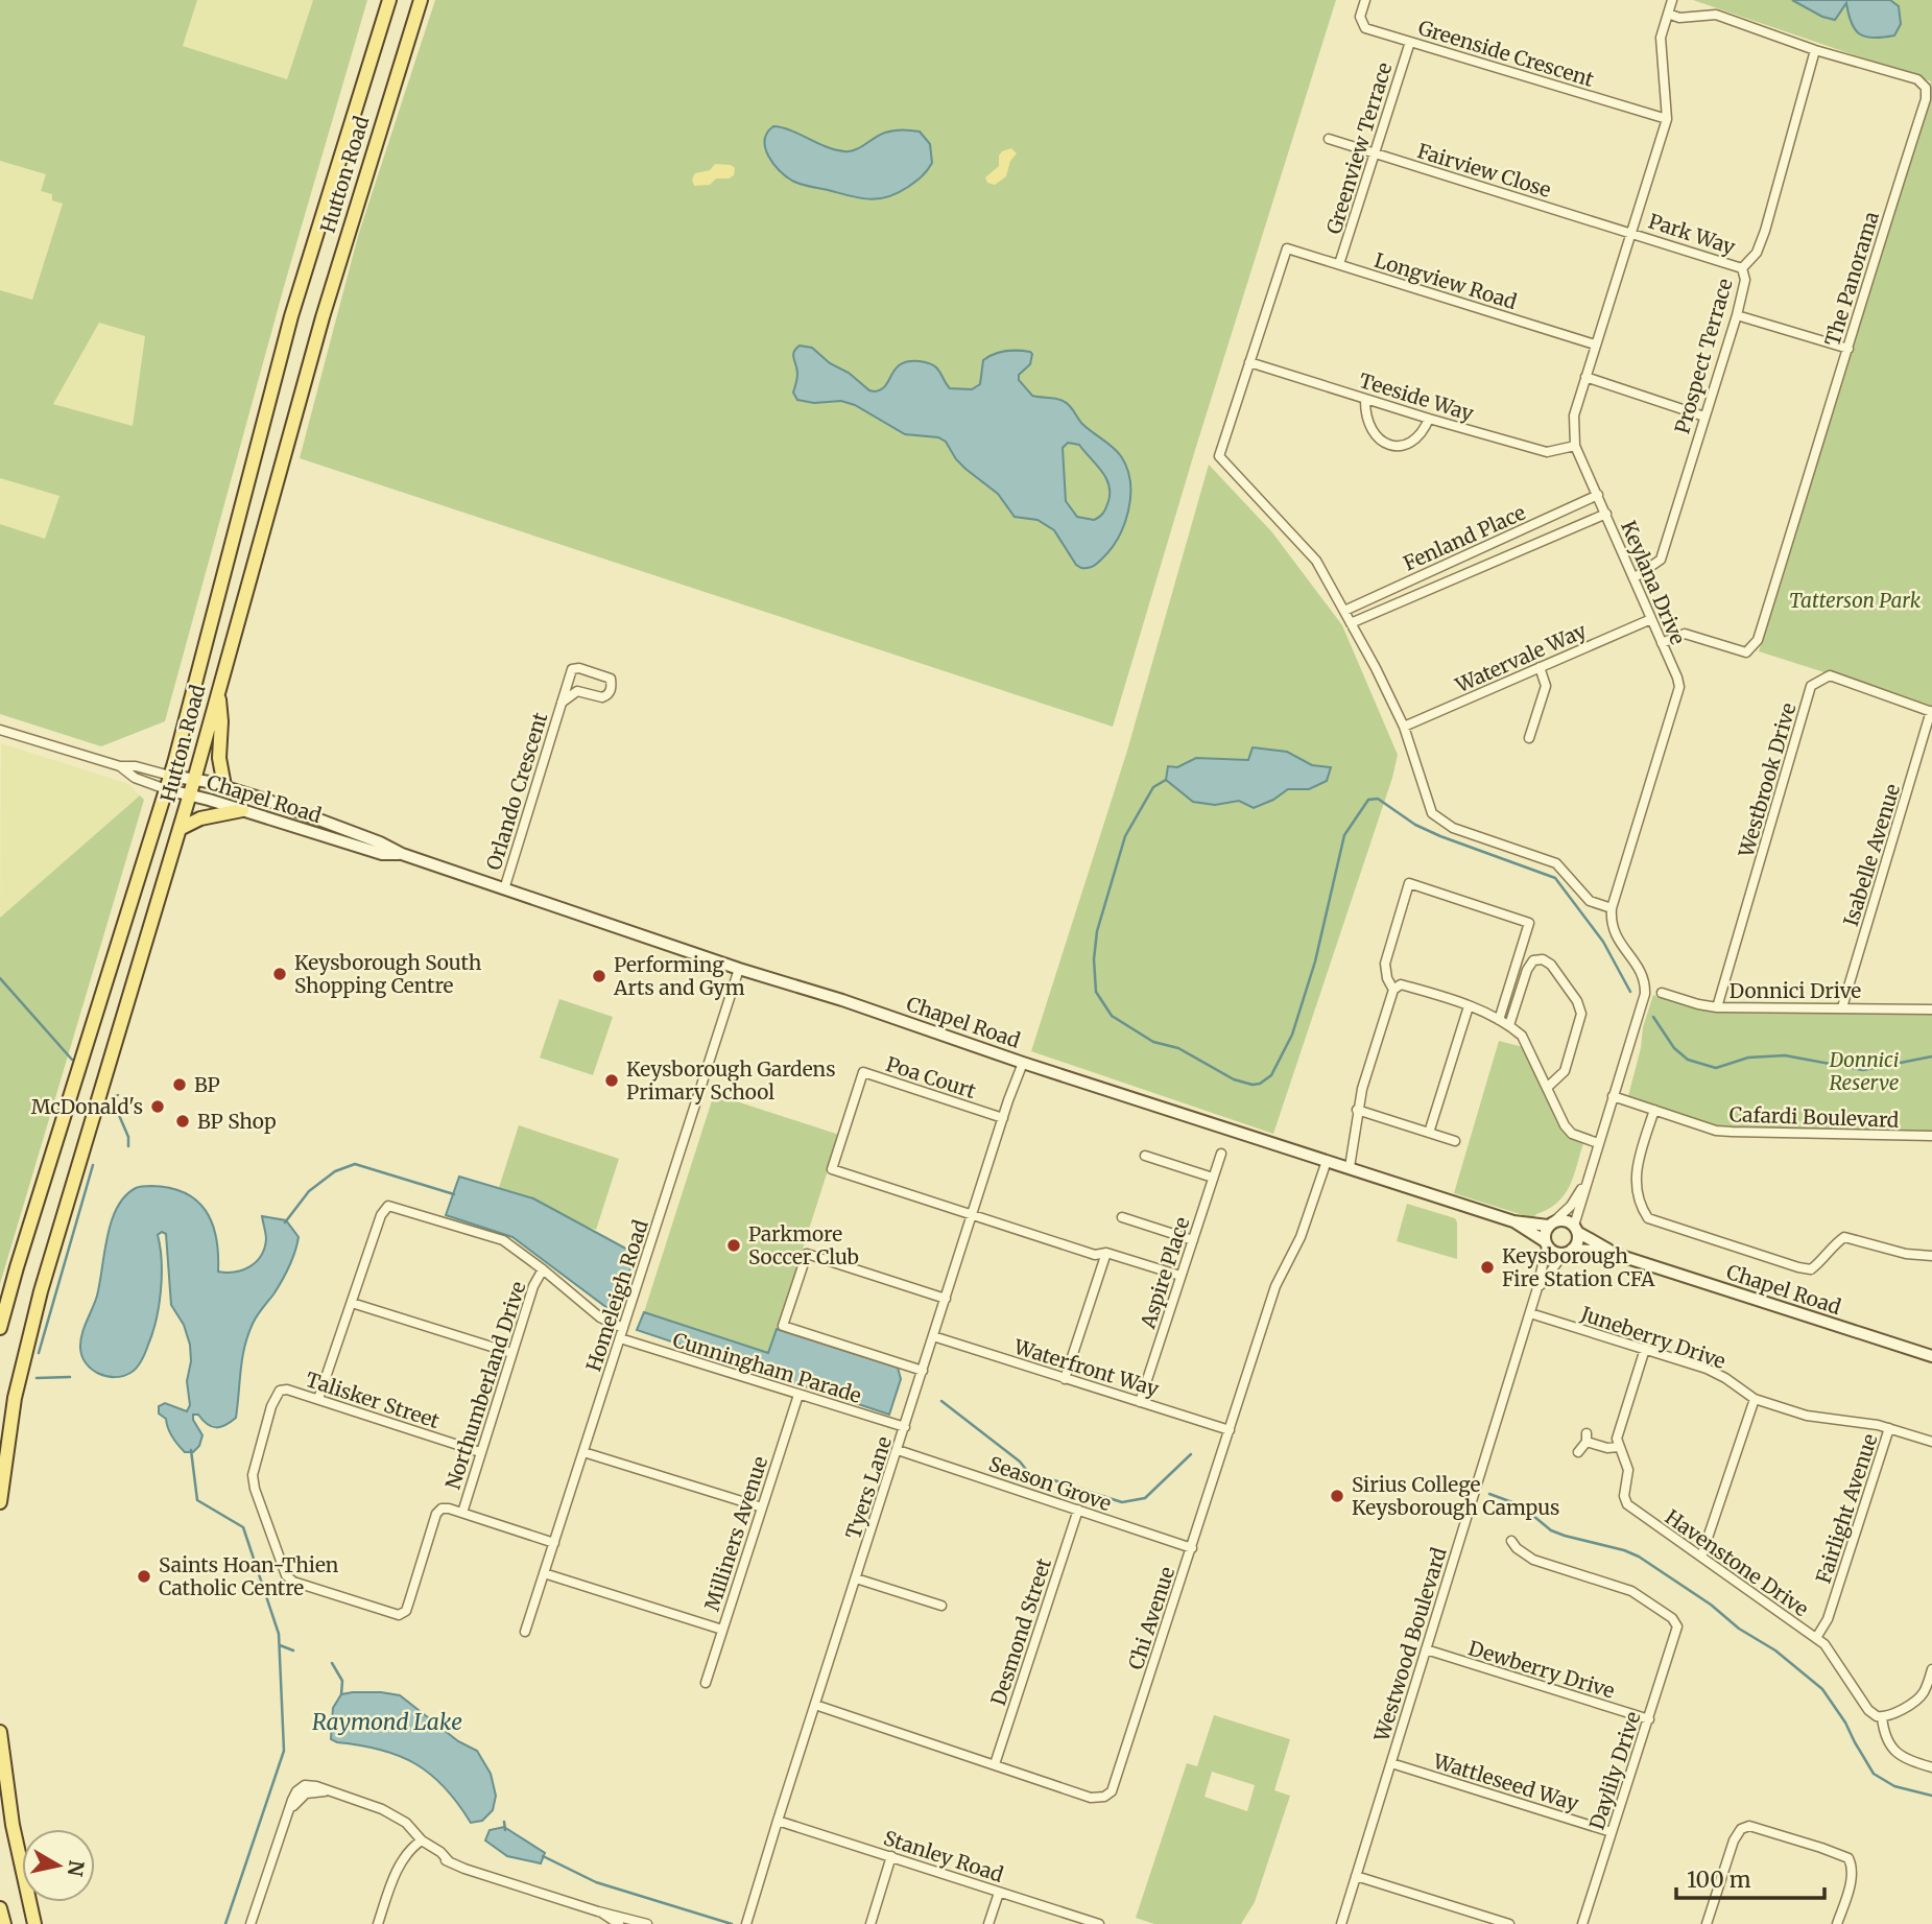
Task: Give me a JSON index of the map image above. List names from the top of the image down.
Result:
{
  "streets": {
    "main road": ["Hutton Road", "Chapel Road"],
    "street": [
      "Greenside Crescent",
      "Greenview Terrace",
      "Fairview Close",
      "Park Way",
      "The Panorama",
      "Longview Road",
      "Prospect Terrace",
      "Teeside Way",
      "Fenland Place",
      "Keylana Drive",
      "Watervale Way",
      "Westbrook Drive",
      "Orlando Crescent",
      "Isabelle Avenue",
      "Donnici Drive",
      "Poa Court",
      "Cafardi Boulevard",
      "Aspire Place",
      "Homeleigh Road",
      "Juneberry Drive",
      "Cunningham Parade",
      "Waterfront Way",
      "Northumberland Drive",
      "Talisker Street",
      "Season Grove",
      "Tyers Lane",
      "Fairlight Avenue",
      "Milliners Avenue",
      "Havenstone Drive",
      "Chi Avenue",
      "Desmond Street",
      "Westwood Boulevard",
      "Dewberry Drive",
      "Daylily Drive",
      "Wattleseed Way",
      "Stanley Road"
    ]
  },
  "crossings": [
    ["Greenside Crescent", "Greenview Terrace"],
    ["Greenside Crescent", "Keylana Drive"],
    ["Greenview Terrace", "Fairview Close"],
    ["Greenview Terrace", "Longview Road"],
    ["Fairview Close", "Park Way"],
    ["Fairview Close", "Keylana Drive"],
    ["Hutton Road", "Chapel Road"],
    ["Park Way", "Prospect Terrace"],
    ["Park Way", "Keylana Drive"],
    ["The Panorama", "Prospect Terrace"],
    ["The Panorama", "Keylana Drive"],
    ["Longview Road", "Teeside Way"],
    ["Longview Road", "Keylana Drive"],
    ["Prospect Terrace", "Keylana Drive"],
    ["Teeside Way", "Keylana Drive"],
    ["Fenland Place", "Keylana Drive"],
    ["Keylana Drive", "Watervale Way"],
    ["Westbrook Drive", "Isabelle Avenue"],
    ["Westbrook Drive", "Donnici Drive"],
    ["Orlando Crescent", "Chapel Road"],
    ["Chapel Road", "Homeleigh Road"],
    ["Chapel Road", "Tyers Lane"],
    ["Chapel Road", "Chi Avenue"],
    ["Chapel Road", "Westwood Boulevard"],
    ["Isabelle Avenue", "Donnici Drive"],
    ["Poa Court", "Tyers Lane"],
    ["Aspire Place", "Waterfront Way"],
    ["Homeleigh Road", "Cunningham Parade"],
    ["Juneberry Drive", "Fairlight Avenue"],
    ["Juneberry Drive", "Havenstone Drive"],
    ["Juneberry Drive", "Westwood Boulevard"],
    ["Cunningham Parade", "Tyers Lane"],
    ["Cunningham Parade", "Milliners Avenue"],
    ["Waterfront Way", "Tyers Lane"],
    ["Waterfront Way", "Chi Avenue"],
    ["Northumberland Drive", "Talisker Street"],
    ["Season Grove", "Tyers Lane"],
    ["Season Grove", "Chi Avenue"],
    ["Season Grove", "Desmond Street"],
    ["Tyers Lane", "Chi Avenue"],
    ["Tyers Lane", "Stanley Road"],
    ["Fairlight Avenue", "Havenstone Drive"],
    ["Chi Avenue", "Desmond Street"],
    ["Westwood Boulevard", "Dewberry Drive"],
    ["Westwood Boulevard", "Wattleseed Way"],
    ["Dewberry Drive", "Daylily Drive"],
    ["Daylily Drive", "Wattleseed Way"]
  ],
  "water": ["Raymond Lake"],
  "parks": ["Tatterson Park", "Donnici Reserve"],
  "places": [
    "Keysborough South Shopping Centre",
    "Performing Arts and Gym",
    "Keysborough Gardens Primary School",
    "BP",
    "McDonald's",
    "BP Shop",
    "Parkmore Soccer Club",
    "Keysborough Fire Station CFA",
    "Sirius College Keysborough Campus",
    "Saints Hoan-Thien Catholic Centre"
  ],
  "scale_bar": "100 m",
  "north": "right"
}
